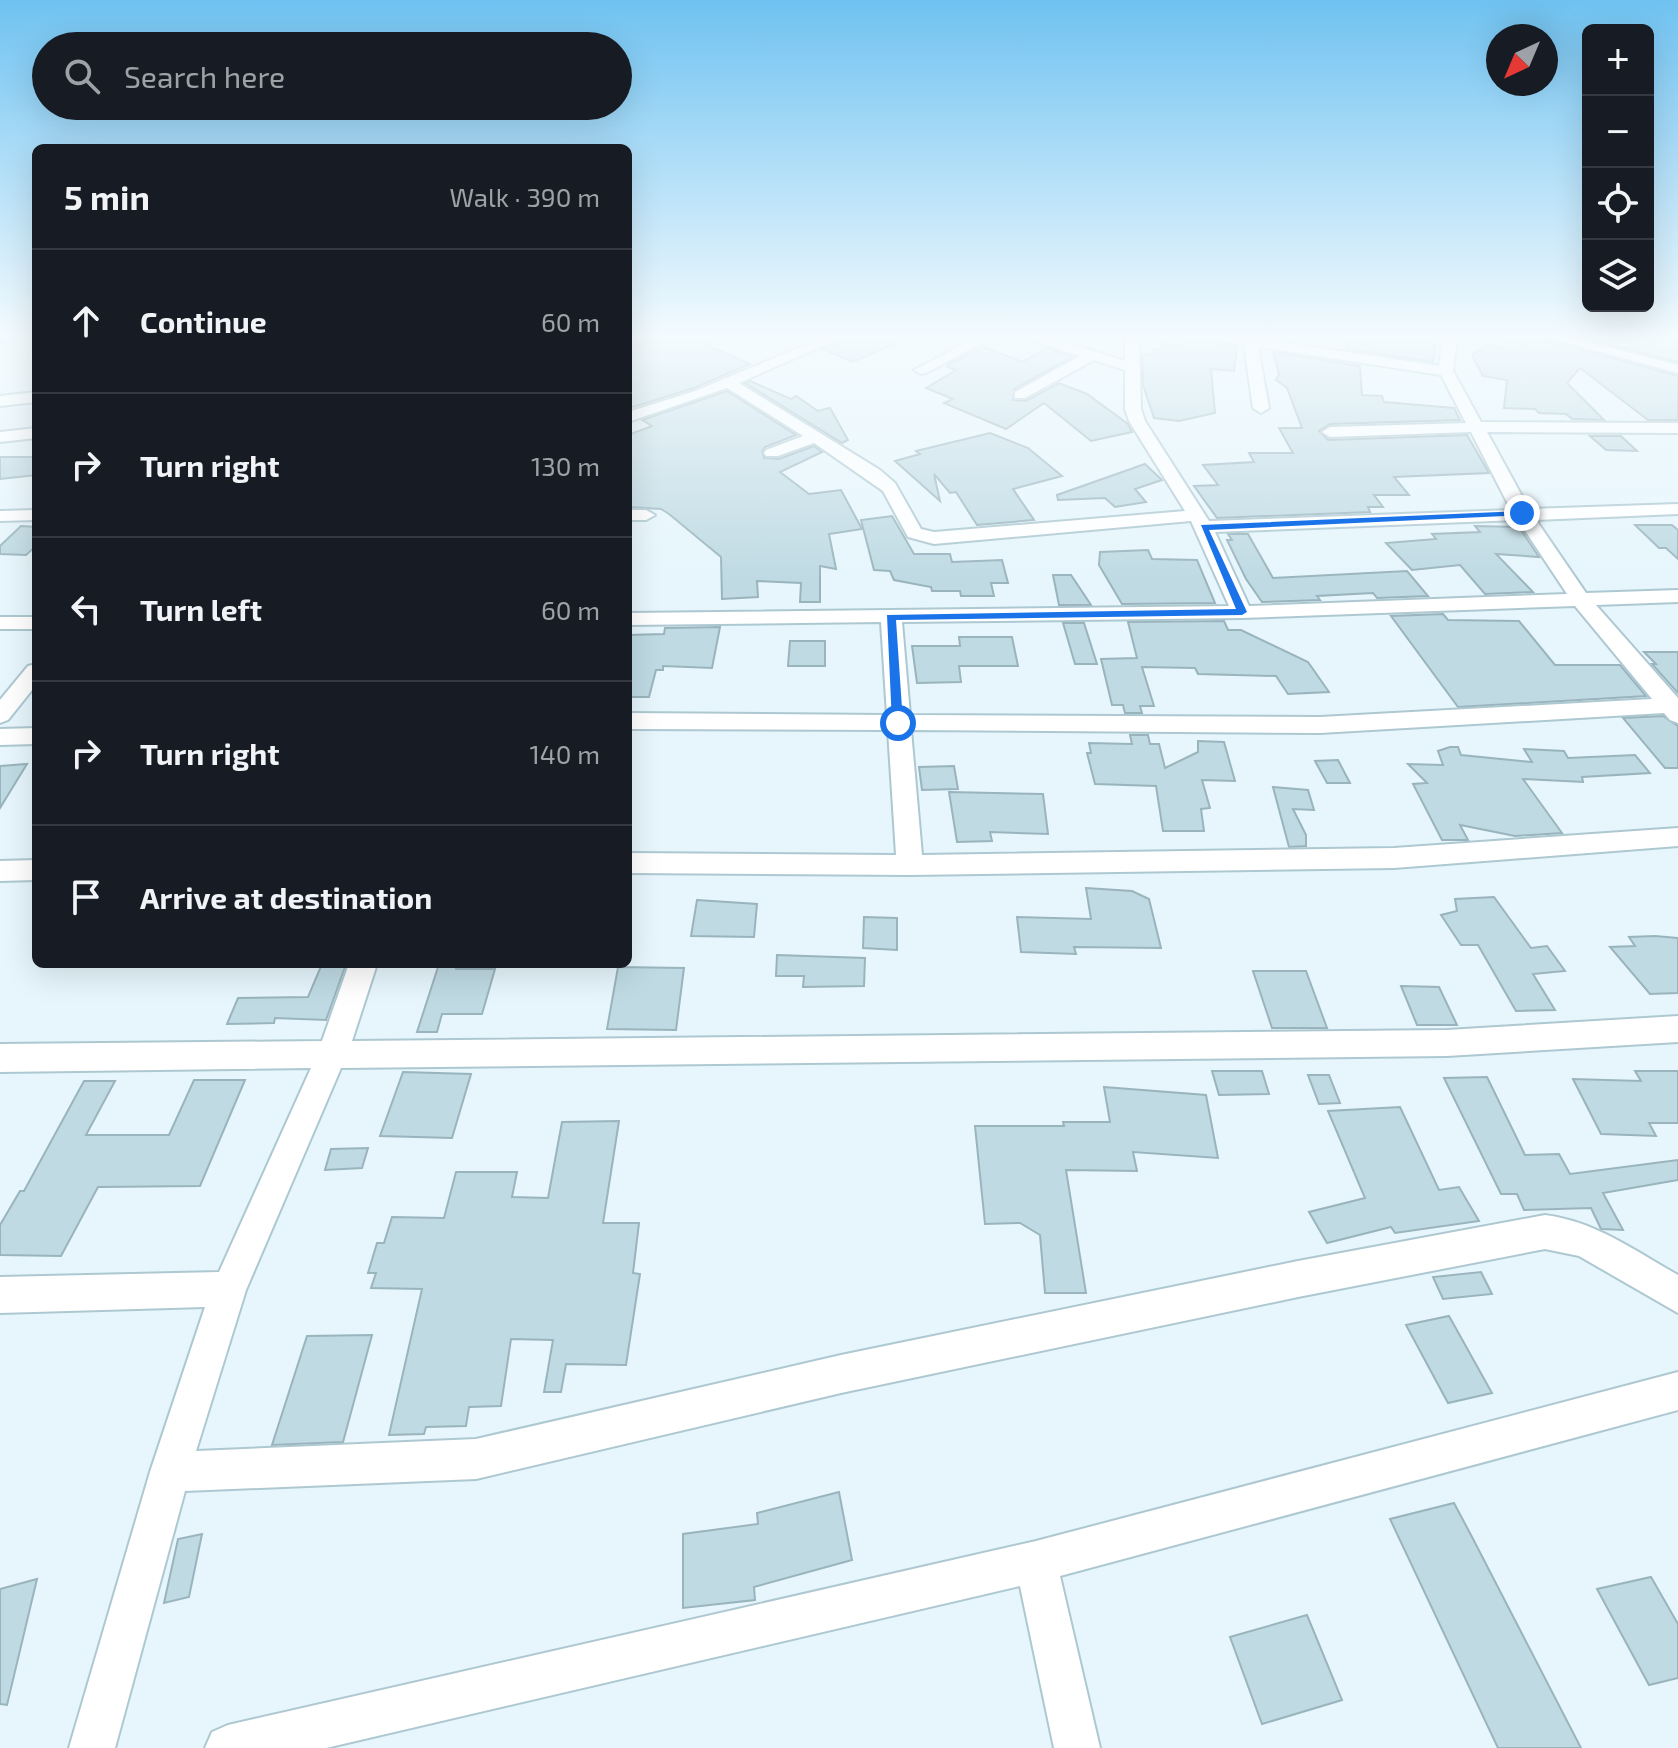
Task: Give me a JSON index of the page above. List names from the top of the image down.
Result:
{
  "north": "bottom left",
  "page": {
    "map_buttons": ["+", "−"],
    "search": "Search here",
    "heading": ["5 min", "Walk · 390 m"],
    "list": [
      ["Continue", "60 m"],
      ["Turn right", "130 m"],
      ["Turn left", "60 m"],
      ["Turn right", "140 m"],
      "Arrive at destination"
    ]
  }
}
